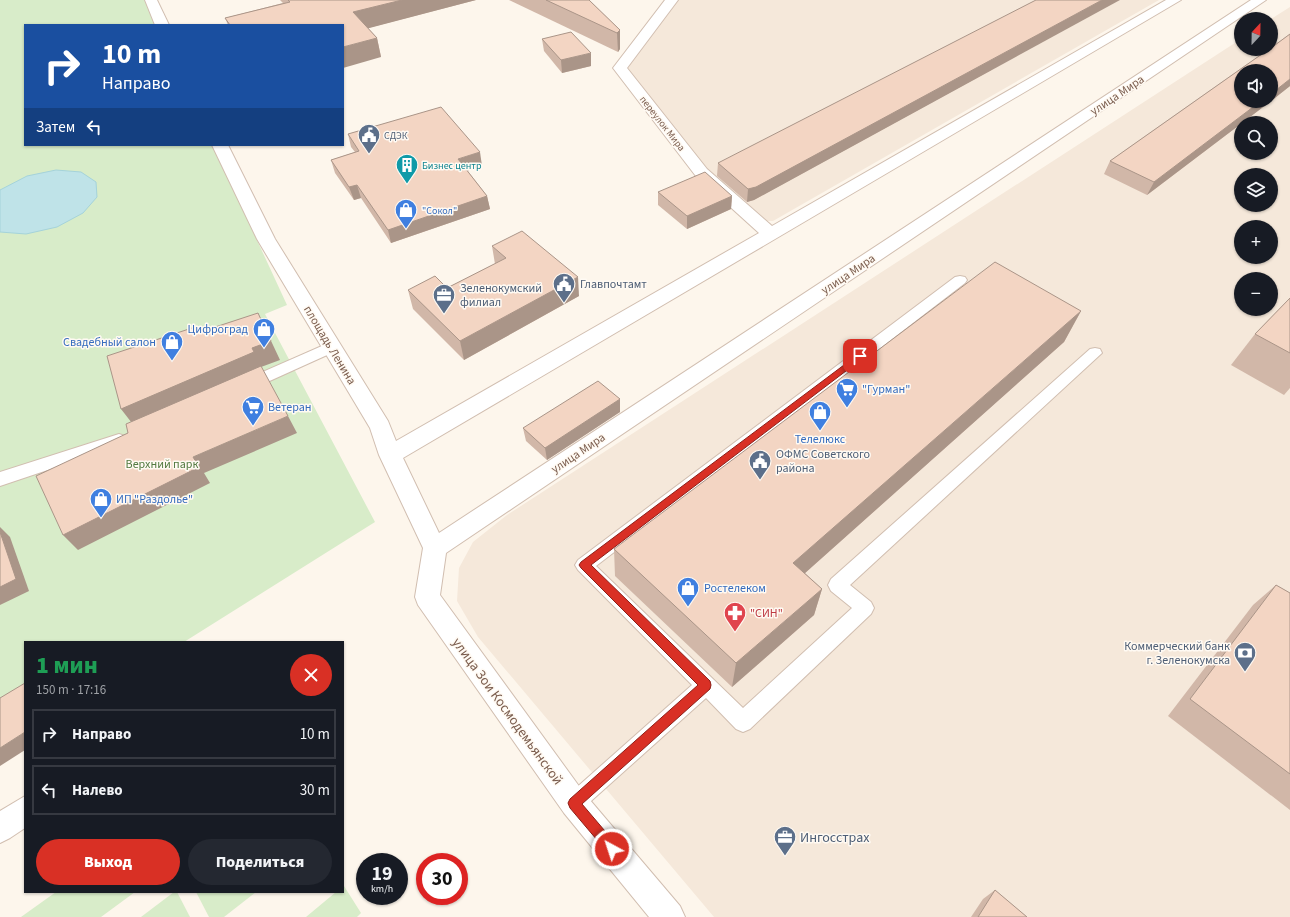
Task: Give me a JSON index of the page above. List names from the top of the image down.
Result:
{
  "streets": {
    "street": [
      "улица Мира",
      "переулок Мира",
      "площадь Ленина",
      "улица Зои Космодемьянской"
    ]
  },
  "crossings": [
    ["улица Мира", "площадь Ленина"],
    ["улица Мира", "улица Зои Космодемьянской"],
    ["площадь Ленина", "улица Зои Космодемьянской"]
  ],
  "parks": ["Верхний парк"],
  "places": {
    "public building": ["СДЭК", "Главпочтамт", "OФМС Советского района"],
    "building": ["Бизнес центр"],
    "shop": [
      "\"Сокол\"",
      "Цифроград",
      "Свадебный салон",
      "Телелюкс",
      "ИП \"Раздолье\"",
      "Ростелеком"
    ],
    "office": ["Зеленокумский филиал", "Ингосстрах"],
    "supermarket": ["\"Гурман\"", "Ветеран"],
    "pharmacy": ["\"СИН\""],
    "bank": ["Коммерческий банк г. Зеленокумска"]
  },
  "north": "top",
  "page": {
    "map_buttons": ["+", "−"],
    "turn": ["10 m", "Направо"],
    "then": "Затем",
    "heading": ["1 мин", "150 m · 17:16"],
    "list": [
      {
        "name": "Направо",
        "value": "10 m"
      },
      {
        "name": "Налево",
        "value": "30 m"
      }
    ],
    "buttons": ["Выход", "Поделиться"],
    "speed": "19 km/h",
    "limit": "30"
  }
}
